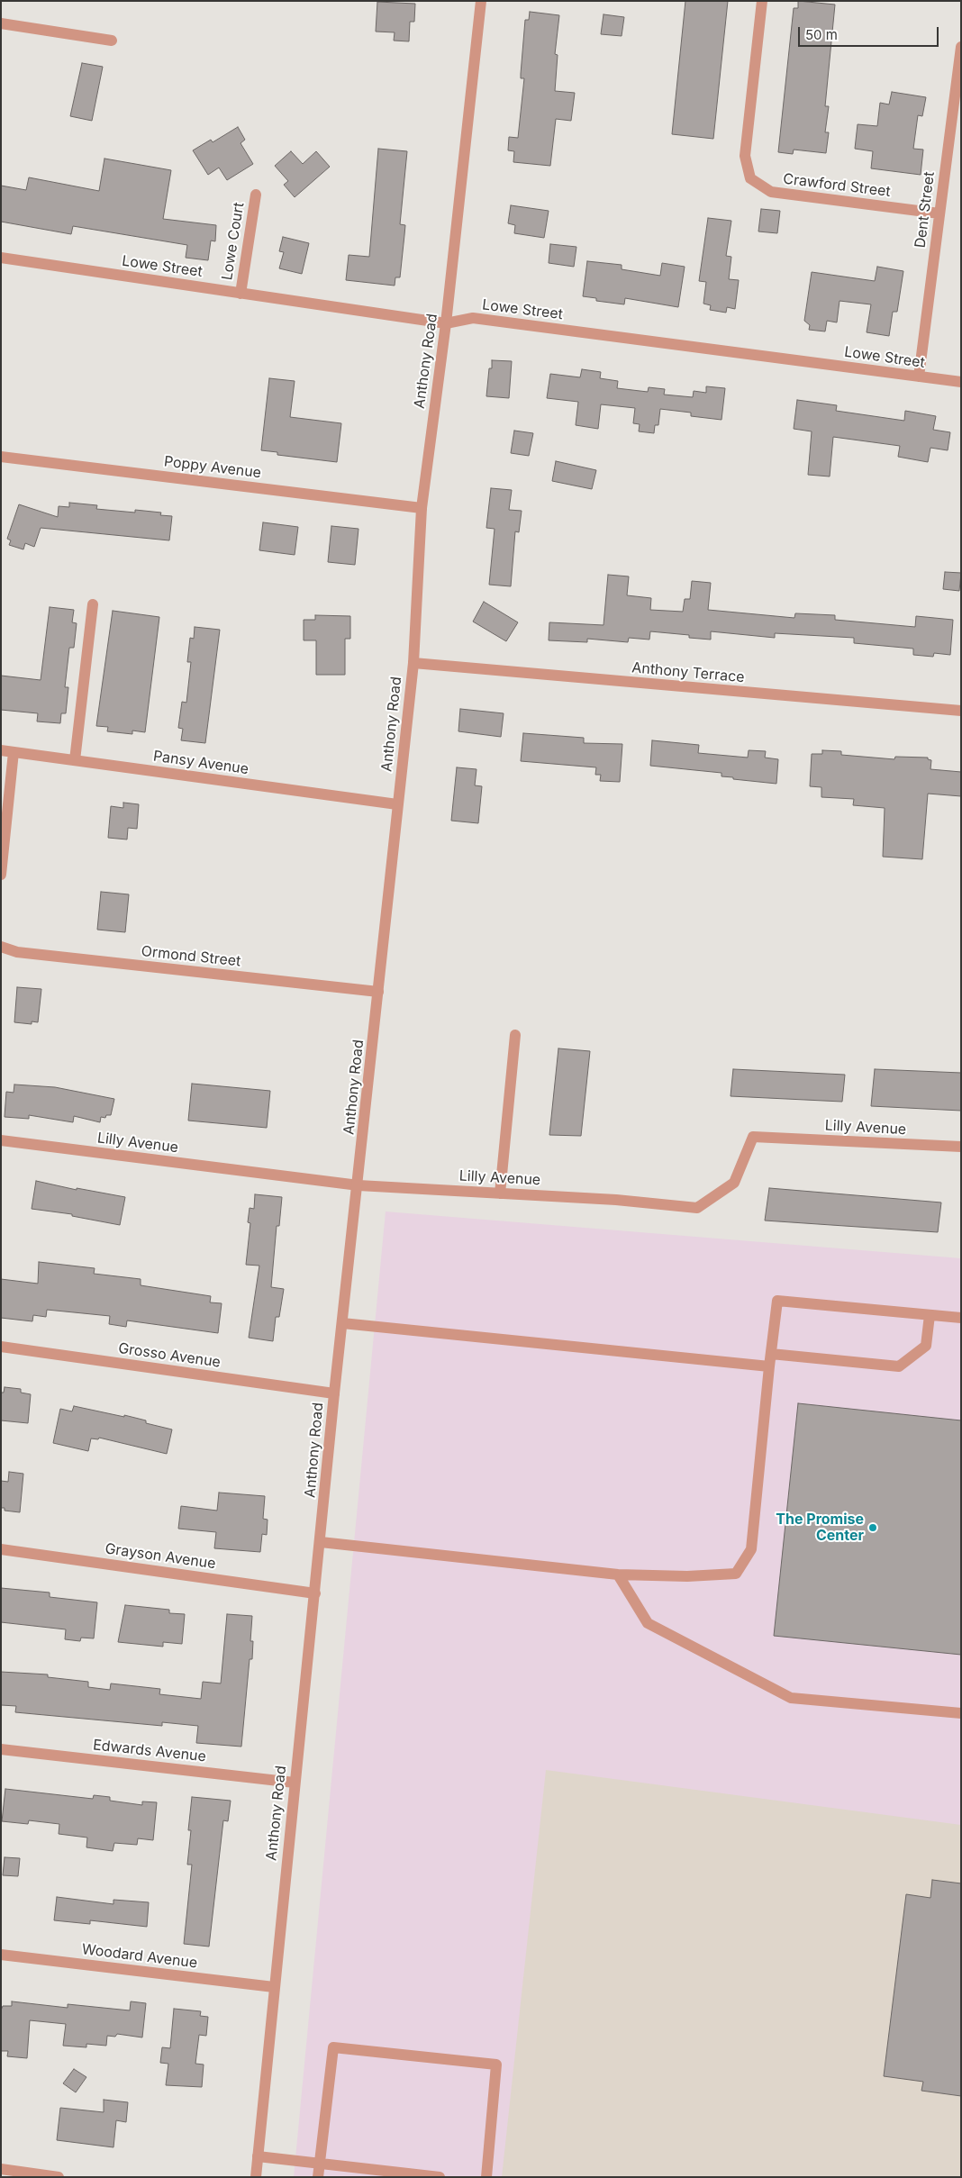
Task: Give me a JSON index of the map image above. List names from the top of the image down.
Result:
{
  "streets": {
    "street": [
      "Crawford Street",
      "Dent Street",
      "Lowe Court",
      "Lowe Street",
      "Anthony Road",
      "Poppy Avenue",
      "Anthony Terrace",
      "Pansy Avenue",
      "Ormond Street",
      "Lilly Avenue",
      "Grosso Avenue",
      "Grayson Avenue",
      "Edwards Avenue",
      "Woodard Avenue"
    ]
  },
  "crossings": [
    ["Crawford Street", "Dent Street"],
    ["Dent Street", "Lowe Street"],
    ["Lowe Court", "Lowe Street"],
    ["Lowe Street", "Anthony Road"],
    ["Anthony Road", "Poppy Avenue"],
    ["Anthony Road", "Anthony Terrace"],
    ["Anthony Road", "Pansy Avenue"],
    ["Anthony Road", "Ormond Street"],
    ["Anthony Road", "Lilly Avenue"],
    ["Anthony Road", "Grosso Avenue"],
    ["Anthony Road", "Grayson Avenue"],
    ["Anthony Road", "Edwards Avenue"],
    ["Anthony Road", "Woodard Avenue"]
  ],
  "places": ["The Promise Center"],
  "scale_bar": "50 m"
}
